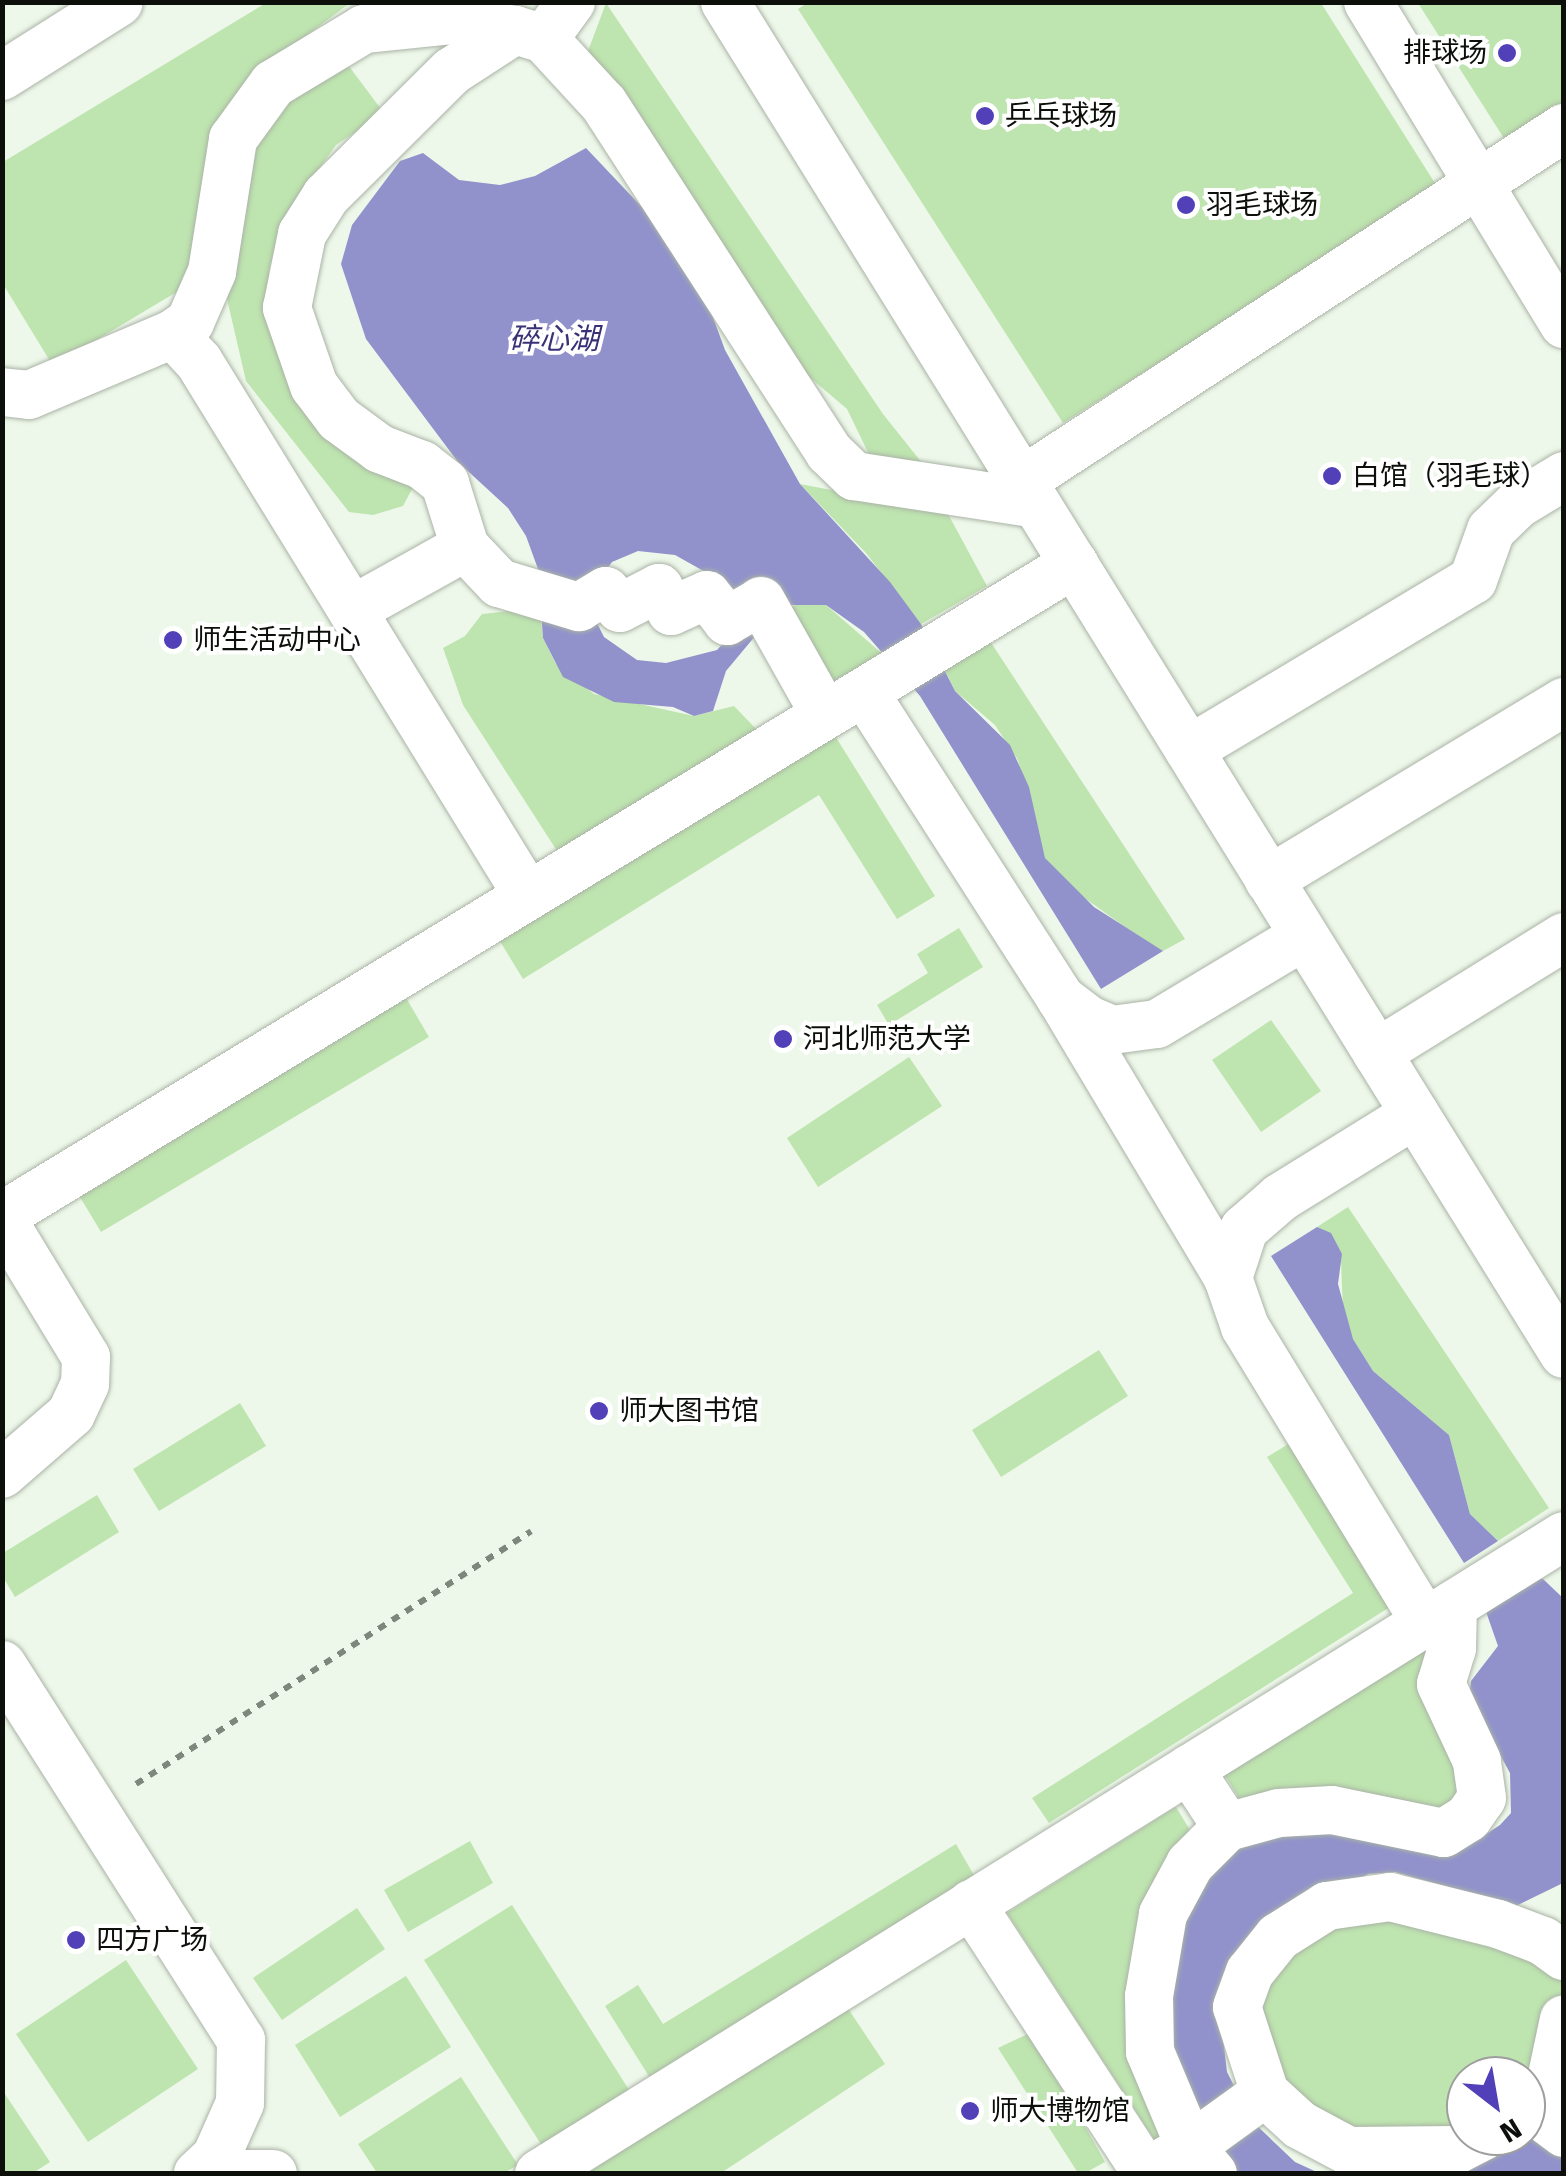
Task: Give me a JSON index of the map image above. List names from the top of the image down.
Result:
{
  "water": ["碎心湖"],
  "places": [
    "排球场",
    "乒乓球场",
    "羽毛球场",
    "白馆（羽毛球）",
    "师生活动中心",
    "河北师范大学",
    "师大图书馆",
    "四方广场",
    "师大博物馆"
  ],
  "north": "bottom right"
}
